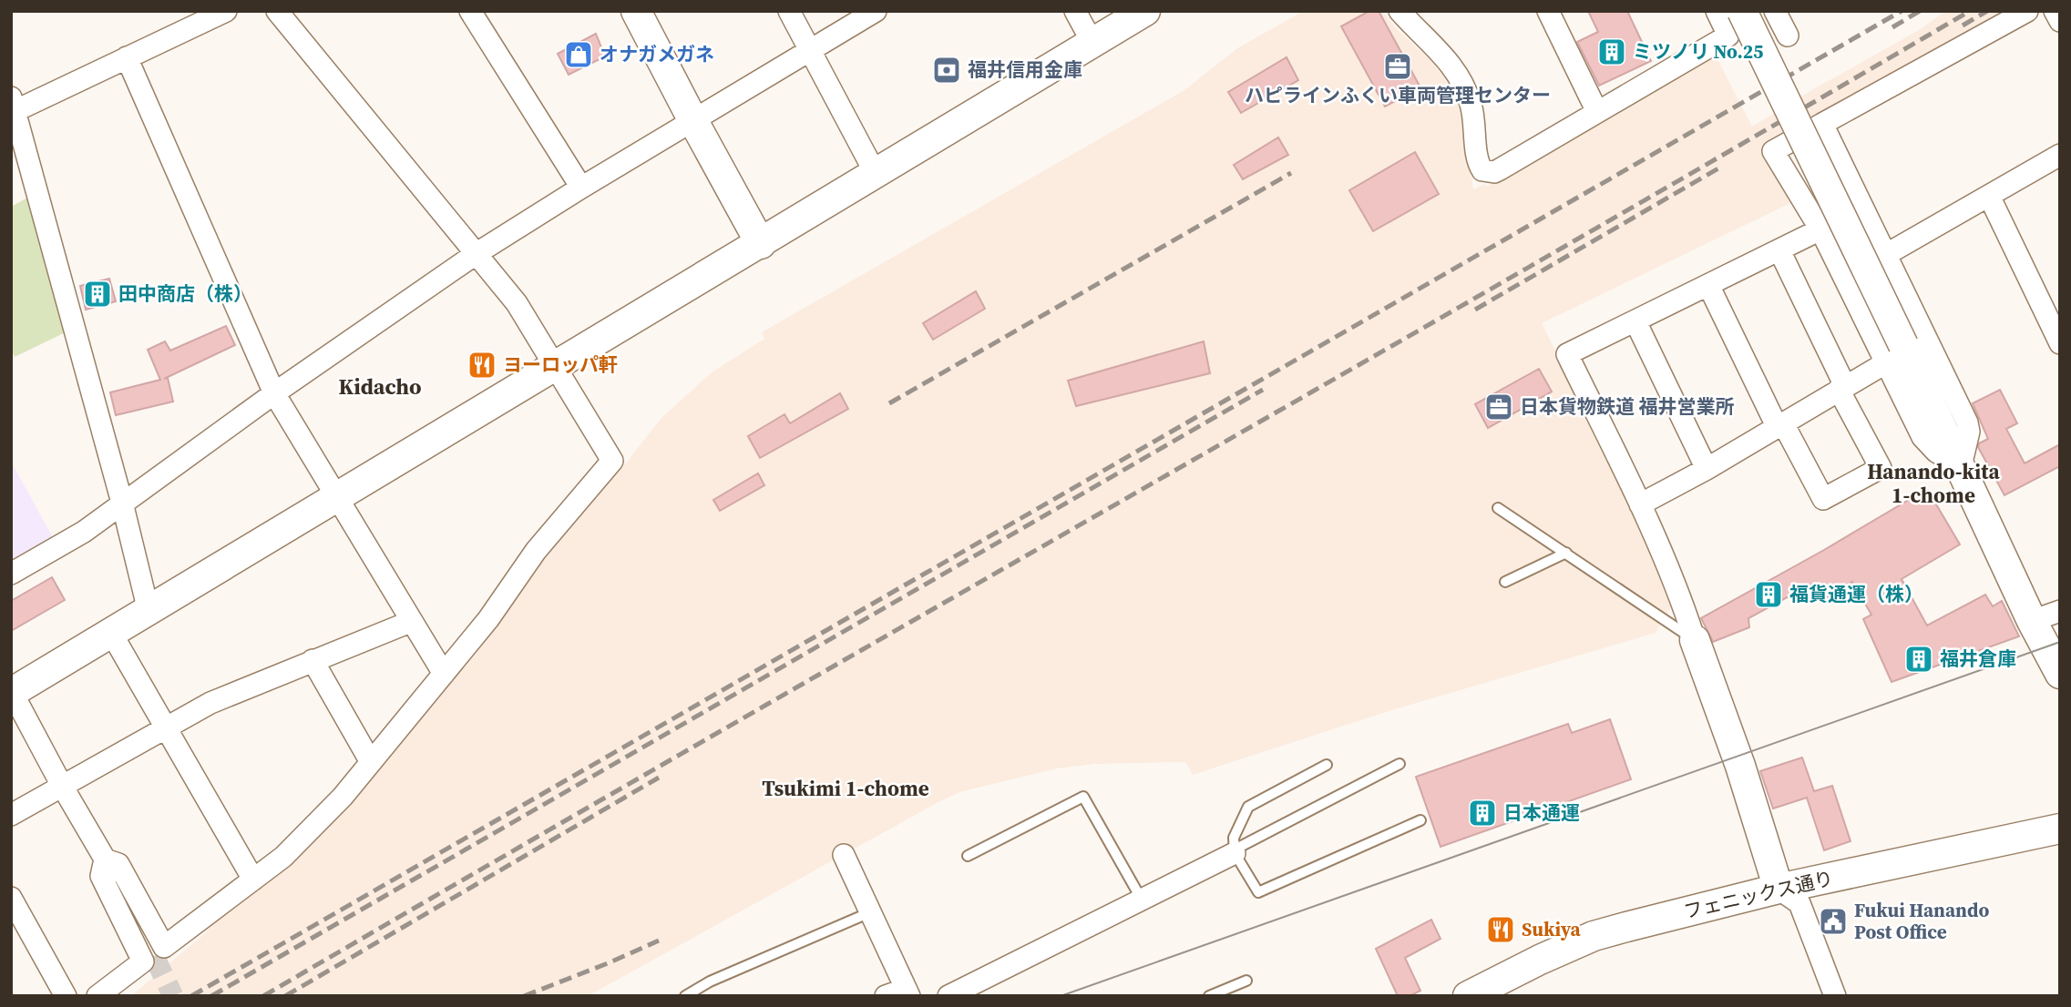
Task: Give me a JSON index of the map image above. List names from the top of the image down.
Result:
{
  "streets": {
    "street": ["フェニックス通り"]
  },
  "districts": ["Kidacho", "Hanando-kita 1-chome", "Tsukimi 1-chome"],
  "places": {
    "building": [
      "ミツノリ No.25",
      "田中商店（株）",
      "福貨通運（株）",
      "福井倉庫",
      "日本通運"
    ],
    "shop": ["オナガメガネ"],
    "office": ["ハピラインふくい車両管理センター", "日本貨物鉄道 福井営業所"],
    "bank": ["福井信用金庫"],
    "restaurant": ["ヨーロッパ軒", "Sukiya"],
    "public building": ["Fukui Hanando Post Office"]
  }
}
